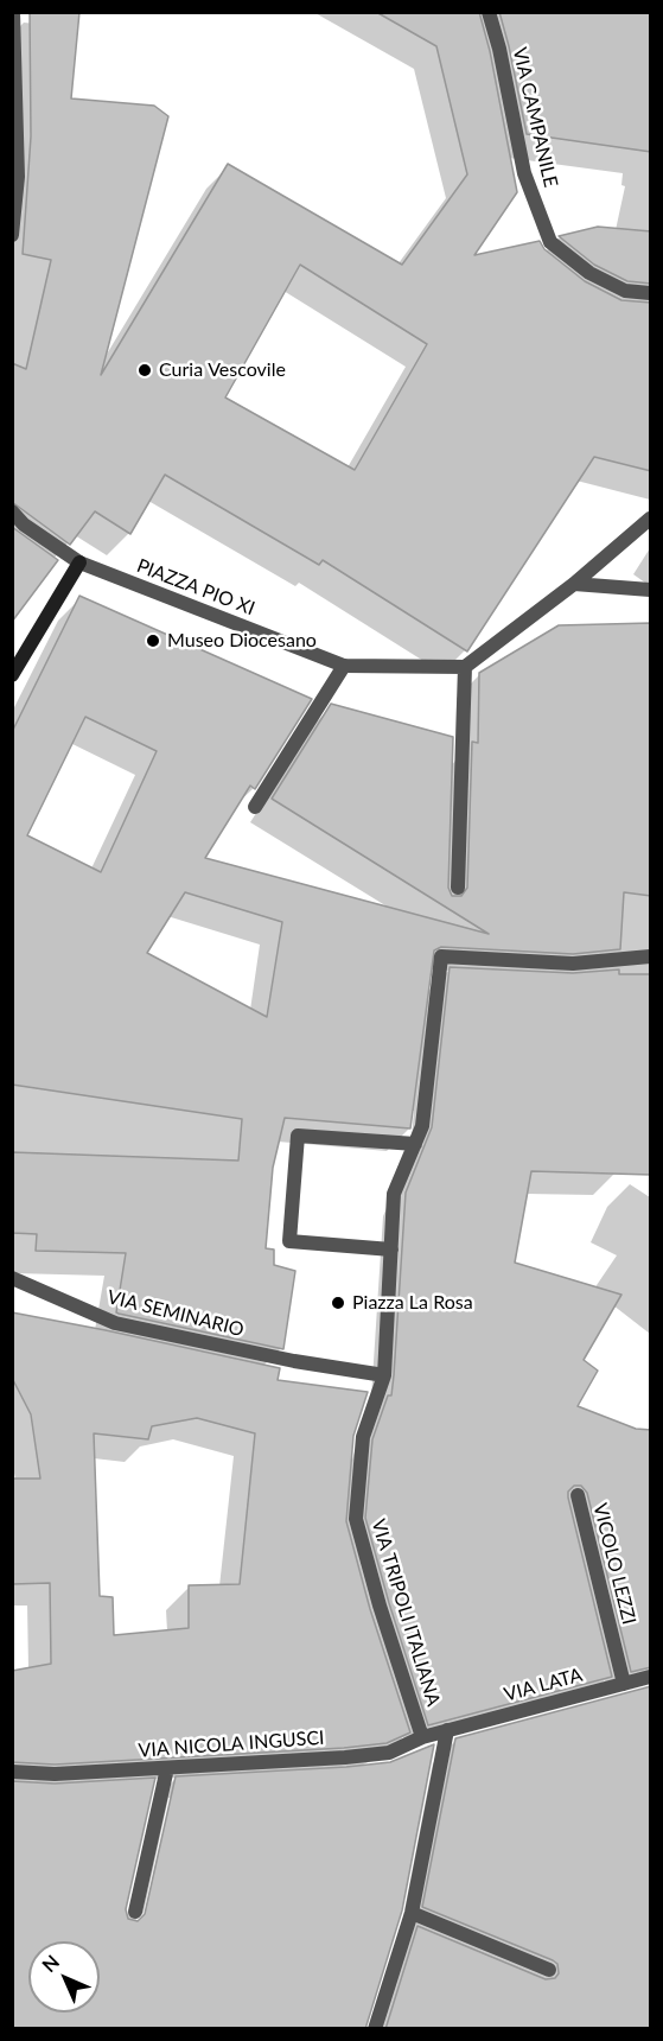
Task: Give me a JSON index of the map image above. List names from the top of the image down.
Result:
{
  "streets": {
    "street": [
      "VIA CAMPANILE",
      "PIAZZA PIO XI",
      "VIA SEMINARIO",
      "VICOLO LEZZI",
      "VIA TRIPOLI ITALIANA",
      "VIA LATA",
      "VIA NICOLA INGUSCI"
    ]
  },
  "crossings": [
    ["VIA SEMINARIO", "VIA TRIPOLI ITALIANA"],
    ["VICOLO LEZZI", "VIA LATA"],
    ["VIA TRIPOLI ITALIANA", "VIA NICOLA INGUSCI"],
    ["VIA LATA", "VIA NICOLA INGUSCI"]
  ],
  "places": ["Curia Vescovile", "Museo Diocesano", "Piazza La Rosa"],
  "north": "top left"
}
